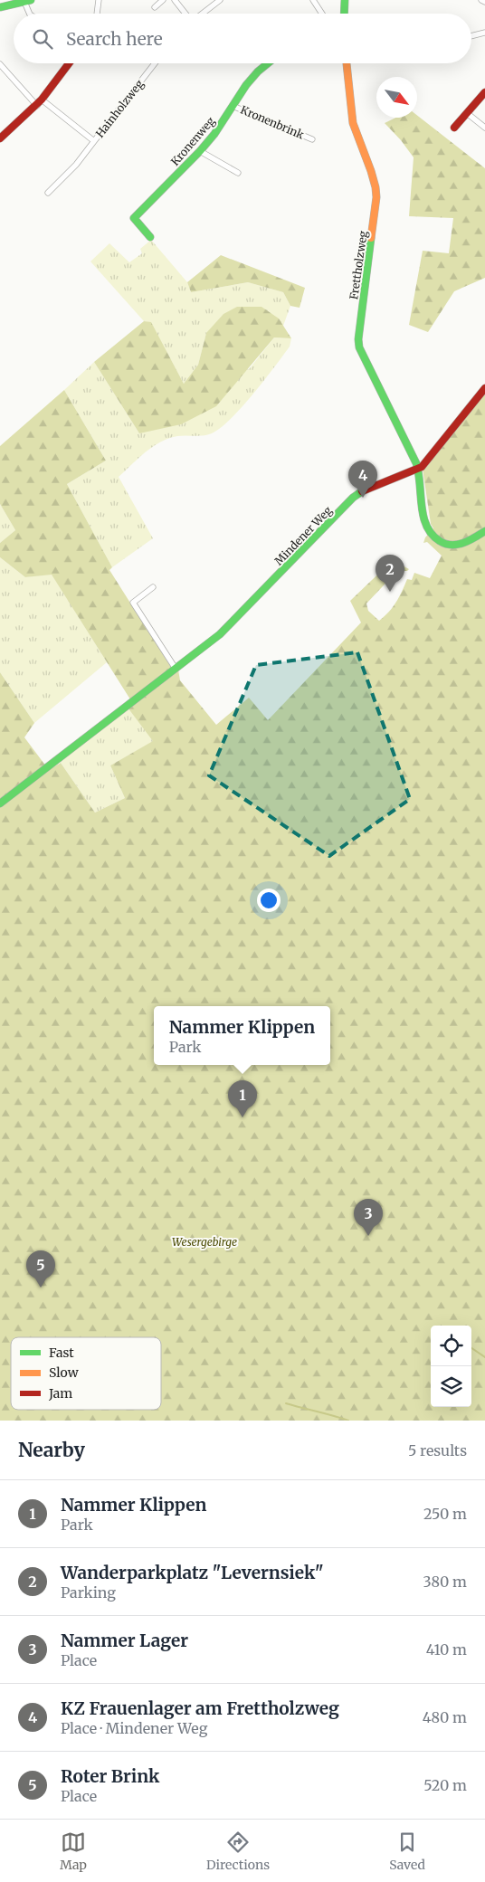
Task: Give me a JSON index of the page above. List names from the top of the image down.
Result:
{
  "streets": {
    "street": [
      "Hainholzweg",
      "Kronenbrink",
      "Kronenweg",
      "Frettholzweg",
      "Mindener Weg"
    ]
  },
  "crossings": [
    ["Kronenbrink", "Kronenweg"],
    ["Frettholzweg", "Mindener Weg"]
  ],
  "parks": ["Wesergebirge"],
  "legend": ["Fast", "Slow", "Jam"],
  "north": "bottom right",
  "page": {
    "search": "Search here",
    "pins": [
      "4",
      "2",
      "1",
      "3",
      "5"
    ],
    "popup": ["Nammer Klippen", "Park"],
    "heading": ["Nearby", "5 results"],
    "list": [
      {
        "mark": "1",
        "name": "Nammer Klippen",
        "note": "Park",
        "value": "250 m"
      },
      {
        "mark": "2",
        "name": "Wanderparkplatz \"Levernsiek\"",
        "note": "Parking",
        "value": "380 m"
      },
      {
        "mark": "3",
        "name": "Nammer Lager",
        "note": "Place",
        "value": "410 m"
      },
      {
        "mark": "4",
        "name": "KZ Frauenlager am Frettholzweg",
        "note": "Place · Mindener Weg",
        "value": "480 m"
      },
      {
        "mark": "5",
        "name": "Roter Brink",
        "note": "Place",
        "value": "520 m"
      }
    ],
    "nav": ["Map", "Directions", "Saved"]
  }
}
